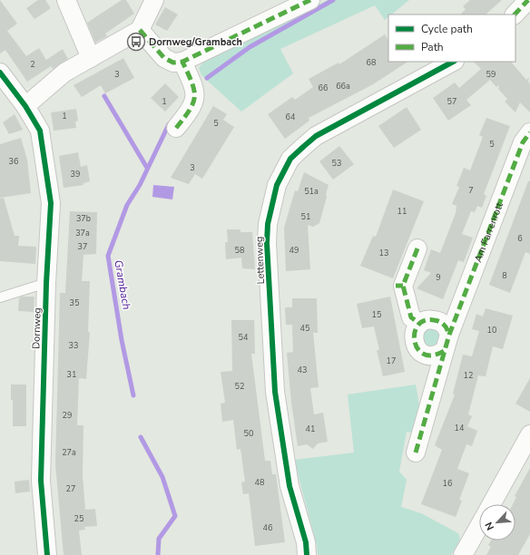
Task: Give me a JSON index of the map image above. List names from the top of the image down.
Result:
{
  "streets": {
    "street": ["Am Farrenrott", "Lettenweg", "Dornweg"]
  },
  "water": ["Grambach"],
  "places": {
    "bus stop": ["Dornweg/Grambach"]
  },
  "house_numbers": [
    "68",
    "2",
    "3",
    "59",
    "66a",
    "66",
    "1",
    "57",
    "1",
    "64",
    "5",
    "5",
    "36",
    "53",
    "3",
    "39",
    "7",
    "51a",
    "11",
    "51",
    "37b",
    "37a",
    "6",
    "37",
    "58",
    "49",
    "13",
    "8",
    "9",
    "35",
    "15",
    "45",
    "10",
    "54",
    "33",
    "17",
    "43",
    "31",
    "12",
    "52",
    "29",
    "14",
    "41",
    "50",
    "27a",
    "48",
    "16",
    "27",
    "25",
    "46"
  ],
  "legend": ["Cycle path", "Path"],
  "north": "bottom left"
}
